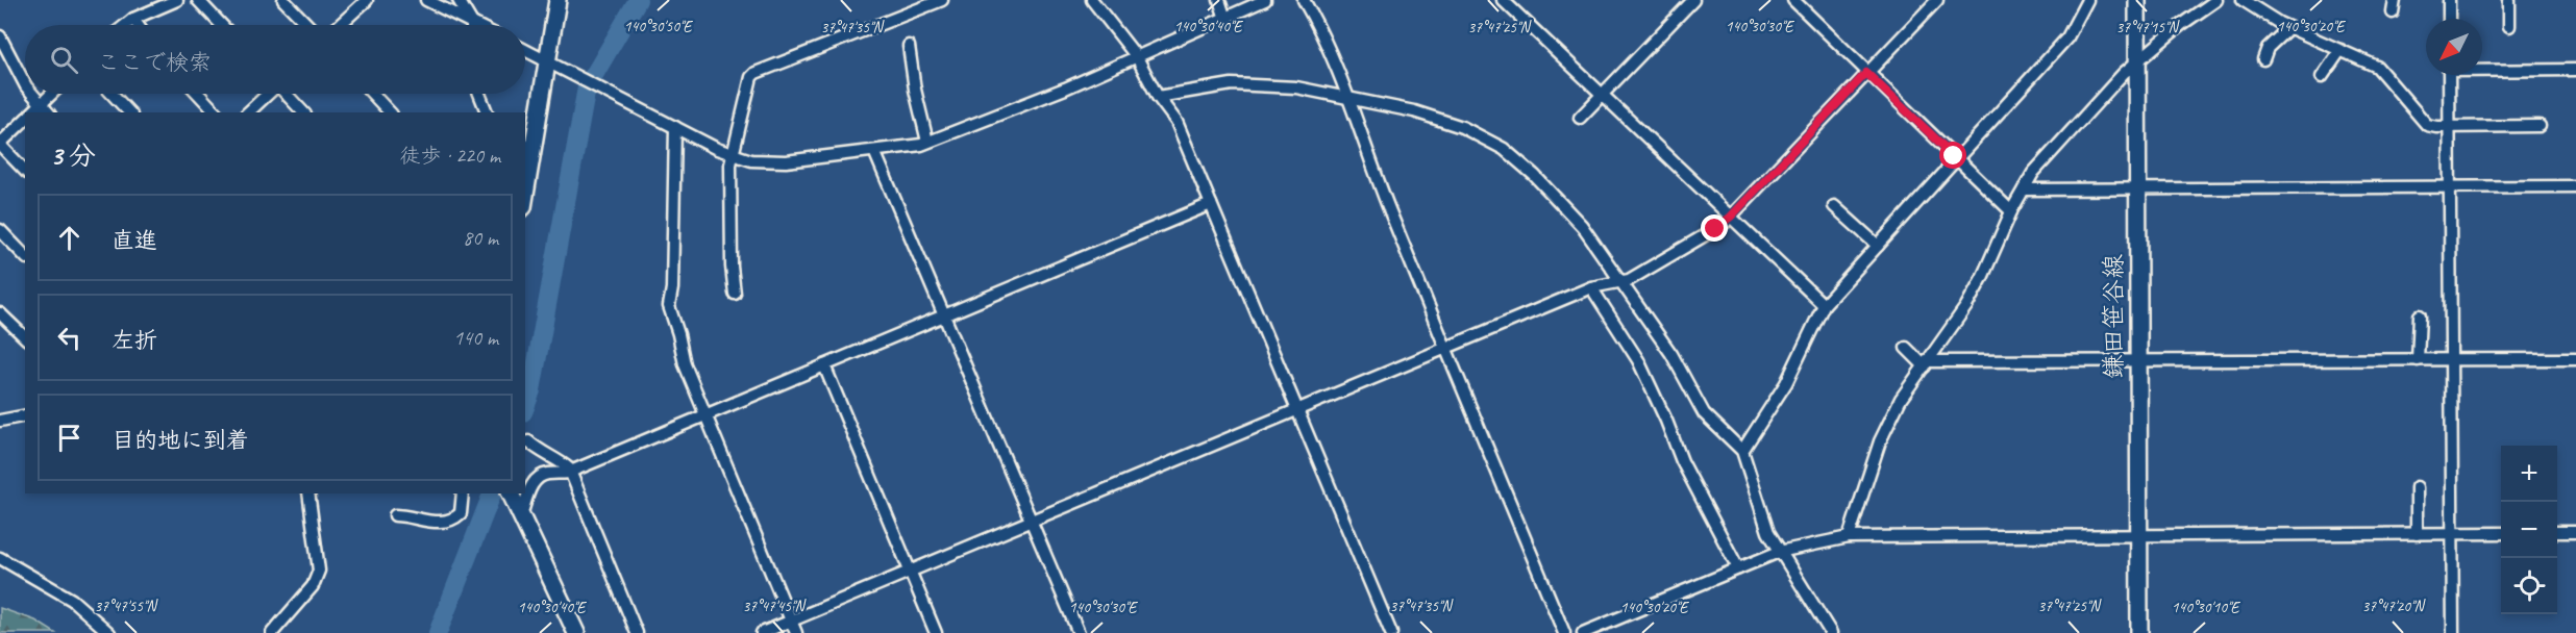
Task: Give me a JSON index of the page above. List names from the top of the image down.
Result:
{
  "streets": {
    "street": ["鎌田笹谷線"]
  },
  "north": "bottom left",
  "page": {
    "search": "ここで検索",
    "heading": ["3 分", "徒歩 · 220 m"],
    "list": [
      ["直進", "80 m"],
      ["左折", "140 m"],
      "目的地に到着"
    ],
    "map_buttons": ["+", "−"]
  },
  "coordinates": [
    "140°30'20\"E",
    "140°30'50\"E",
    "140°30'40\"E",
    "140°30'30\"E",
    "37°47'35\"N",
    "37°47'25\"N",
    "37°47'15\"N",
    "37°47'55\"N",
    "37°47'45\"N",
    "37°47'20\"N",
    "140°30'10\"E"
  ]
}
